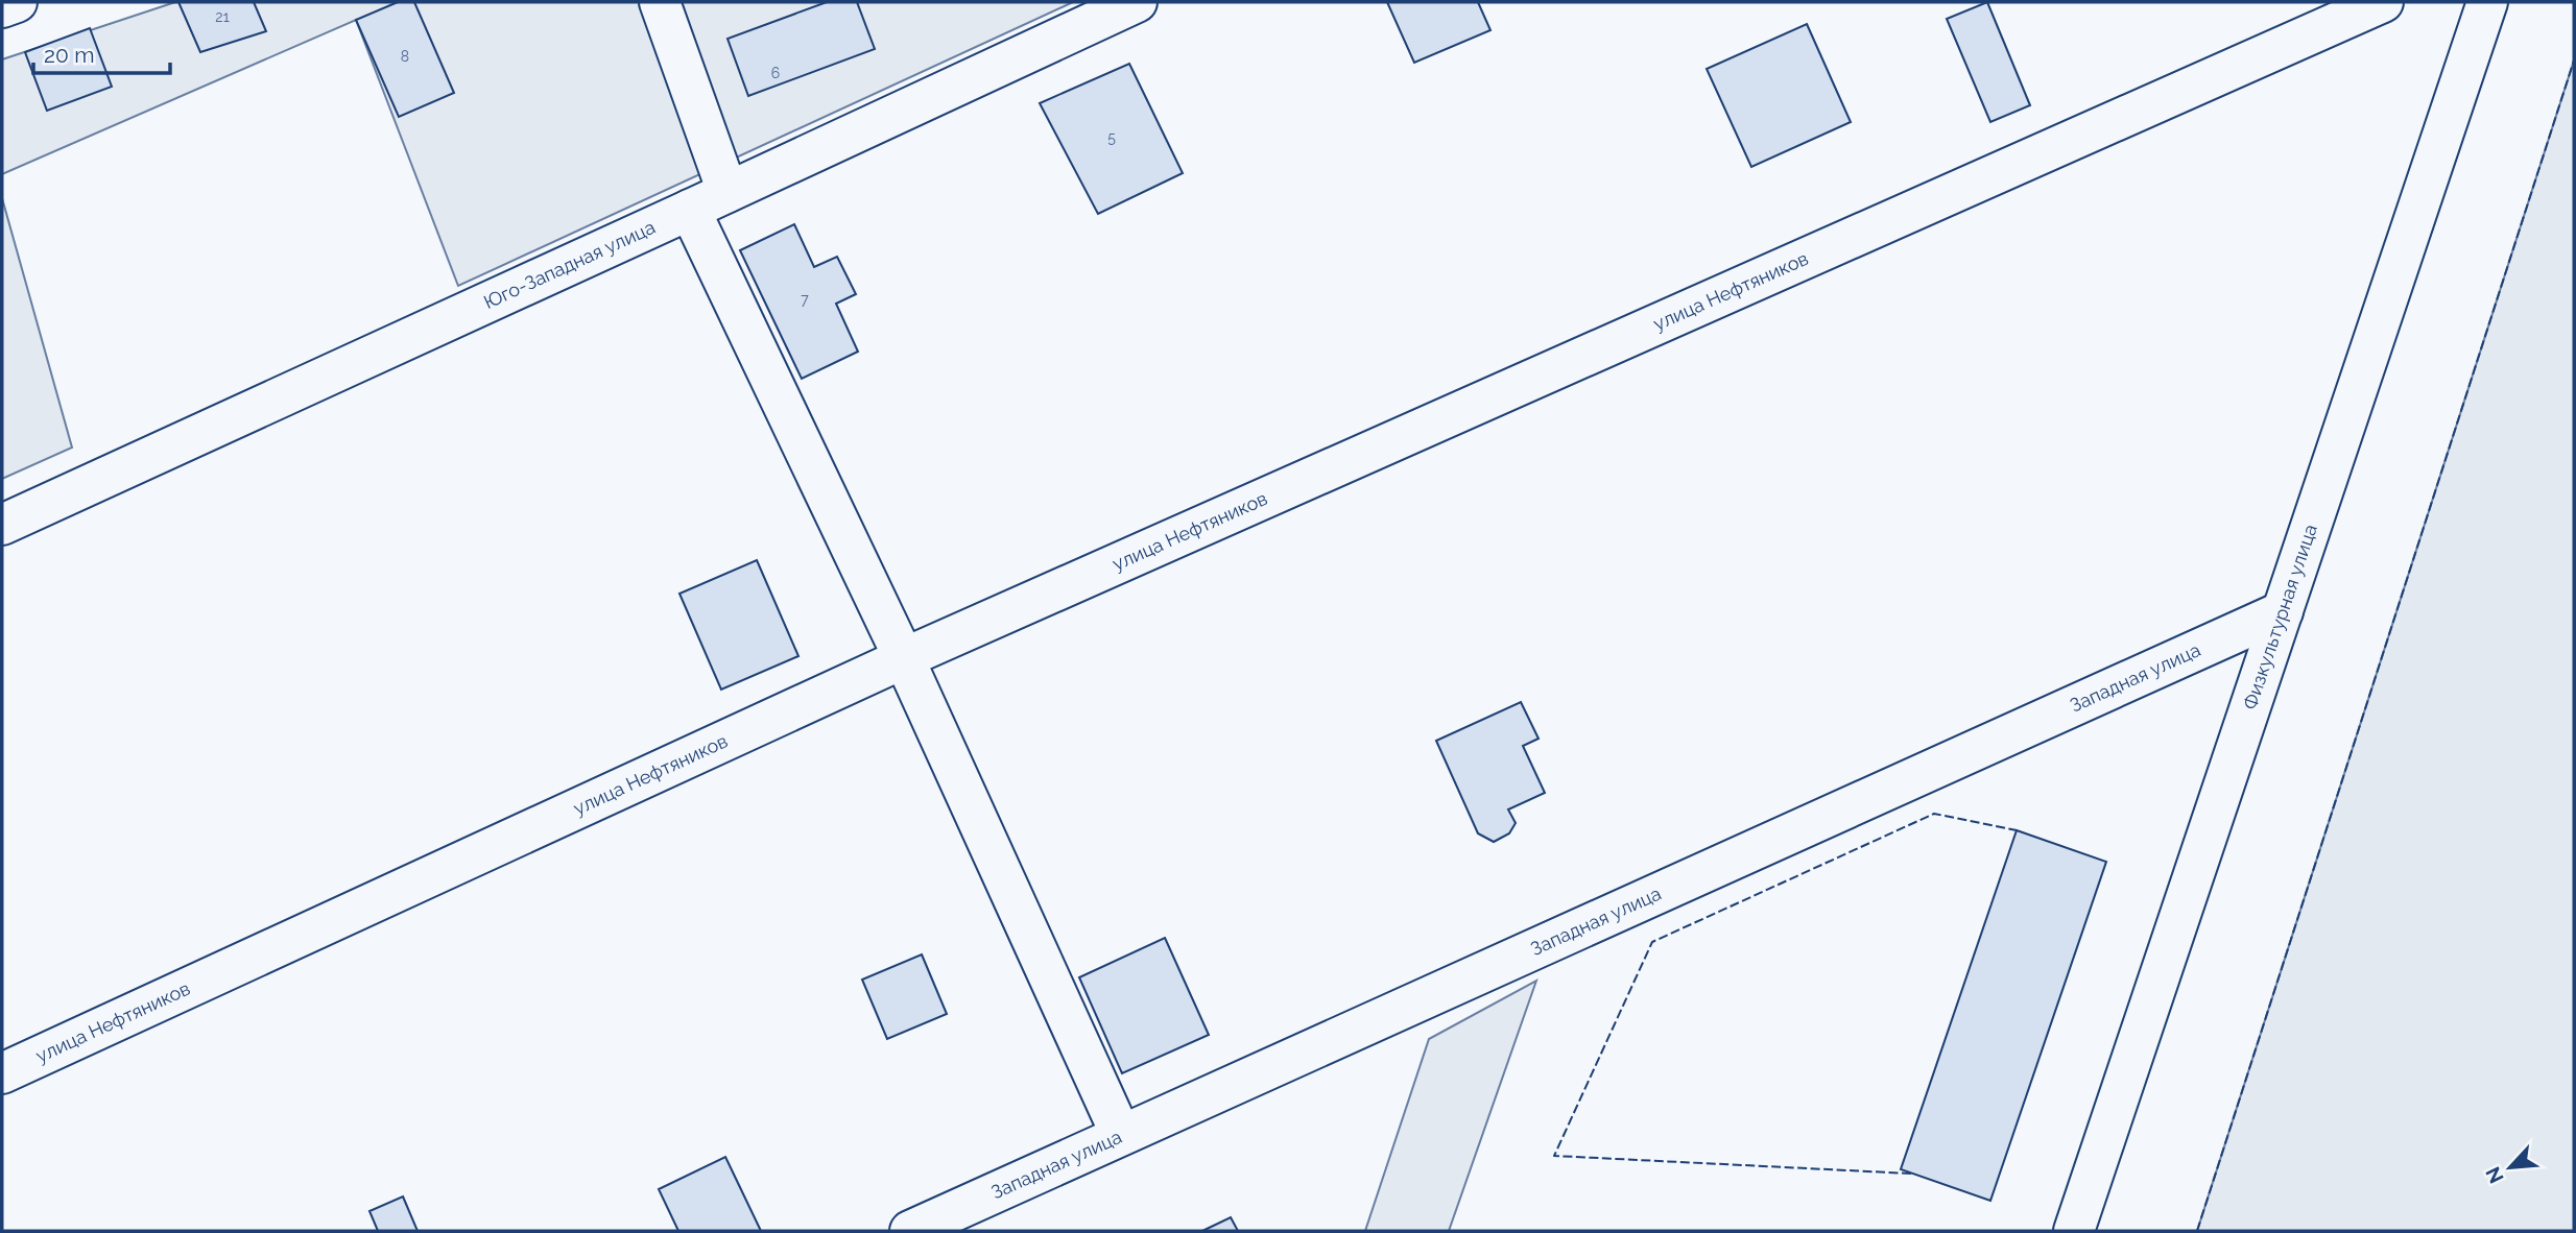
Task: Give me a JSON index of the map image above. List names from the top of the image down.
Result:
{
  "streets": {
    "street": [
      "Юго-Западная улица",
      "улица Нефтяников",
      "Физкультурная улица",
      "Западная улица"
    ]
  },
  "crossings": [
    ["Физкультурная улица", "Западная улица"]
  ],
  "house_numbers": [
    "21",
    "8",
    "6",
    "5",
    "7"
  ],
  "scale_bar": "20 m",
  "north": "bottom left"
}
